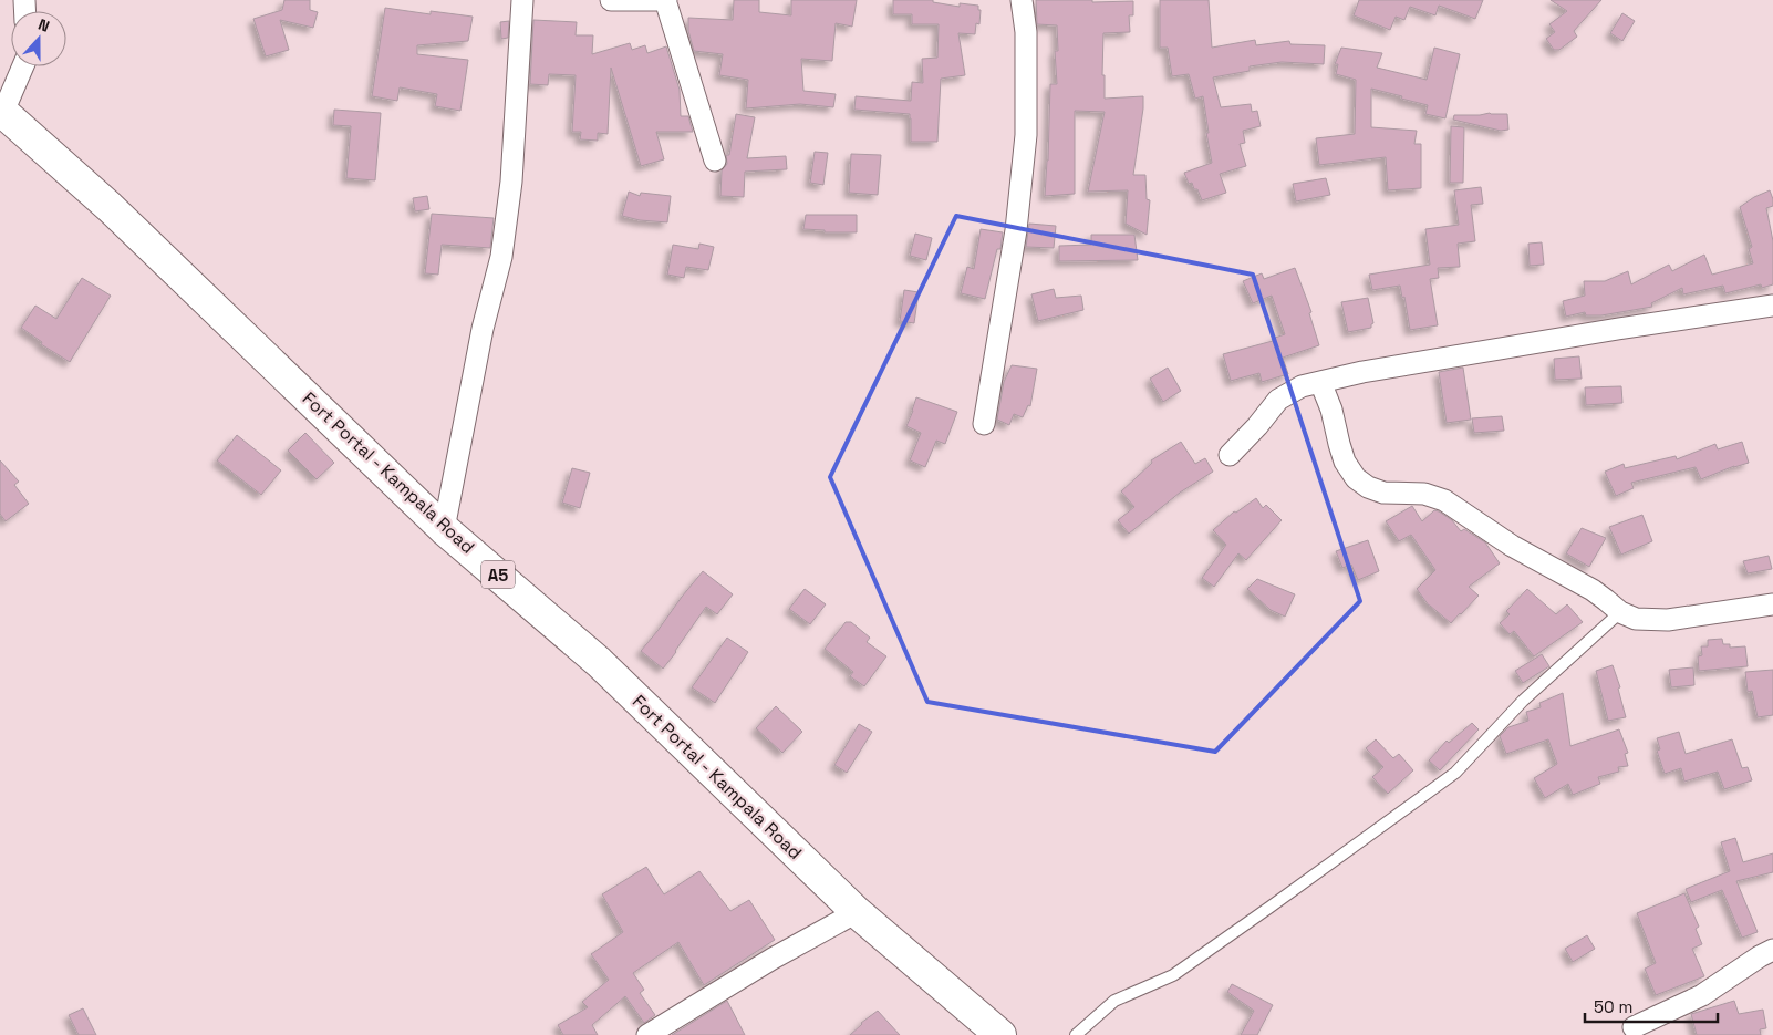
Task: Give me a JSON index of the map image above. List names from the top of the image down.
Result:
{
  "streets": {
    "main road": ["Fort Portal - Kampala Road", "A5"]
  },
  "scale_bar": "50 m",
  "north": "top"
}
